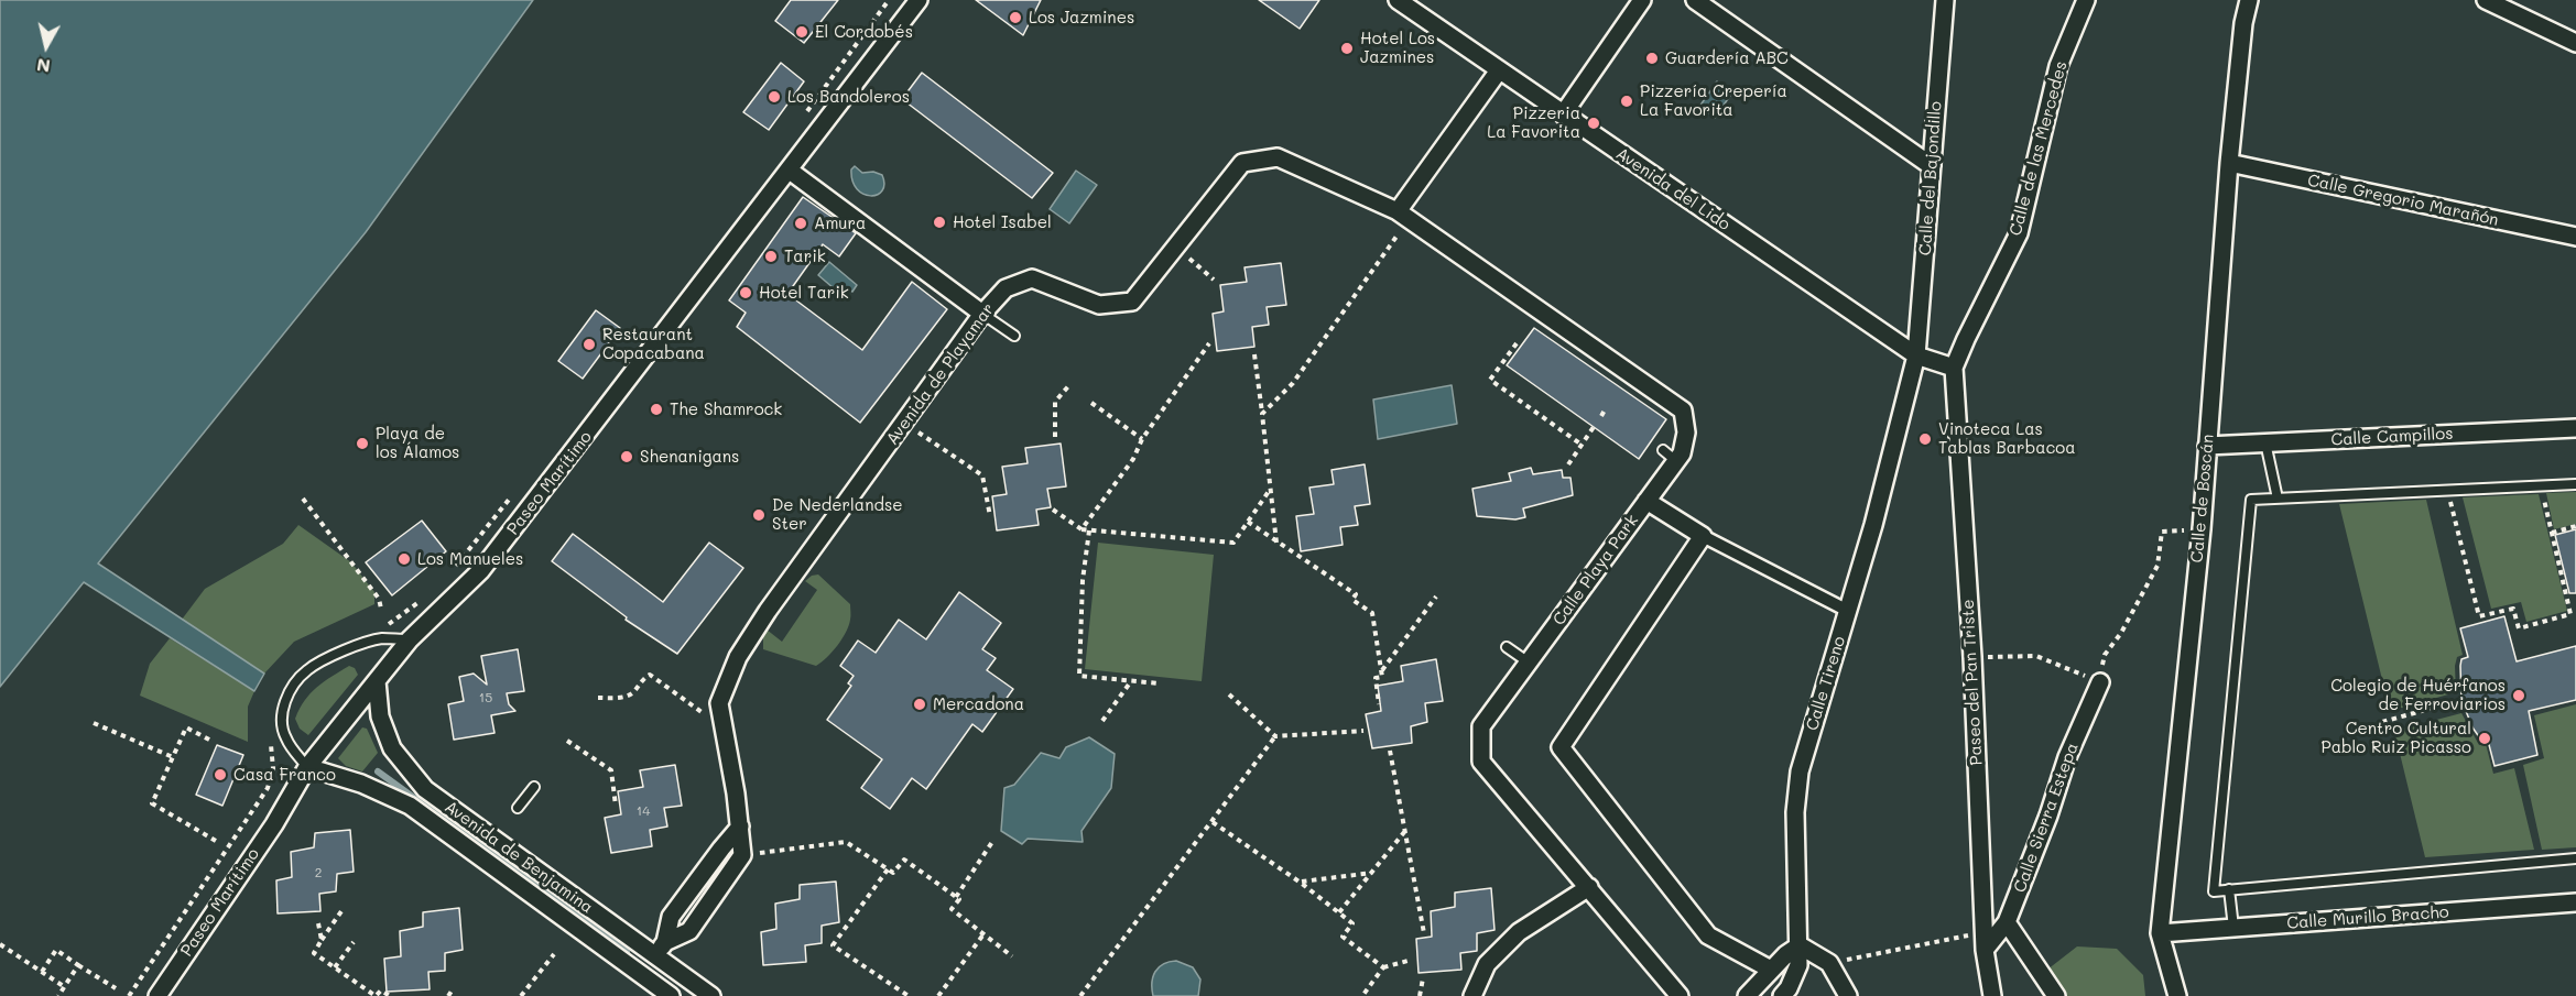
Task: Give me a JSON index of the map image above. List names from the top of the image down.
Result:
{
  "streets": {
    "street": [
      "Calle de las Mercedes",
      "Calle del Bajondillo",
      "Avenida del Lido",
      "Calle Gregorio Marañón",
      "Avenida de Playamar",
      "Calle Campillos",
      "Paseo Marítimo",
      "Calle de Boscán",
      "Calle Playa Park",
      "Paseo del Pan Triste",
      "Calle Tireno",
      "Calle Sierra Estepa",
      "Avenida de Benjamina",
      "Calle Murillo Bracho"
    ]
  },
  "crossings": [
    ["Calle de las Mercedes", "Avenida del Lido"],
    ["Calle de las Mercedes", "Paseo del Pan Triste"],
    ["Calle del Bajondillo", "Avenida del Lido"],
    ["Calle del Bajondillo", "Calle Tireno"],
    ["Avenida del Lido", "Paseo del Pan Triste"],
    ["Avenida del Lido", "Calle Tireno"],
    ["Calle Gregorio Marañón", "Calle de Boscán"],
    ["Avenida de Playamar", "Calle Playa Park"],
    ["Calle Campillos", "Calle de Boscán"],
    ["Paseo Marítimo", "Avenida de Benjamina"],
    ["Calle de Boscán", "Calle Murillo Bracho"],
    ["Paseo del Pan Triste", "Calle Sierra Estepa"]
  ],
  "places": [
    "Los Jazmines",
    "El Cordobés",
    "Hotel Los Jazmines",
    "Guardería ABC",
    "Los Bandoleros",
    "Pizzería Crepería La Favorita",
    "Pizzeria La Favorita",
    "Hotel Isabel",
    "Amura",
    "Tarik",
    "Hotel Tarik",
    "Restaurant Copacabana",
    "The Shamrock",
    "Vinoteca Las Tablas Barbacoa",
    "Playa de los Álamos",
    "Shenanigans",
    "De Nederlandse Ster",
    "Los Manueles",
    "Colegio de Huérfanos de Ferroviarios",
    "Mercadona",
    "Centro Cultural Pablo Ruiz Picasso",
    "Casa Franco"
  ],
  "house_numbers": ["15", "14", "2"],
  "north": "bottom"
}
